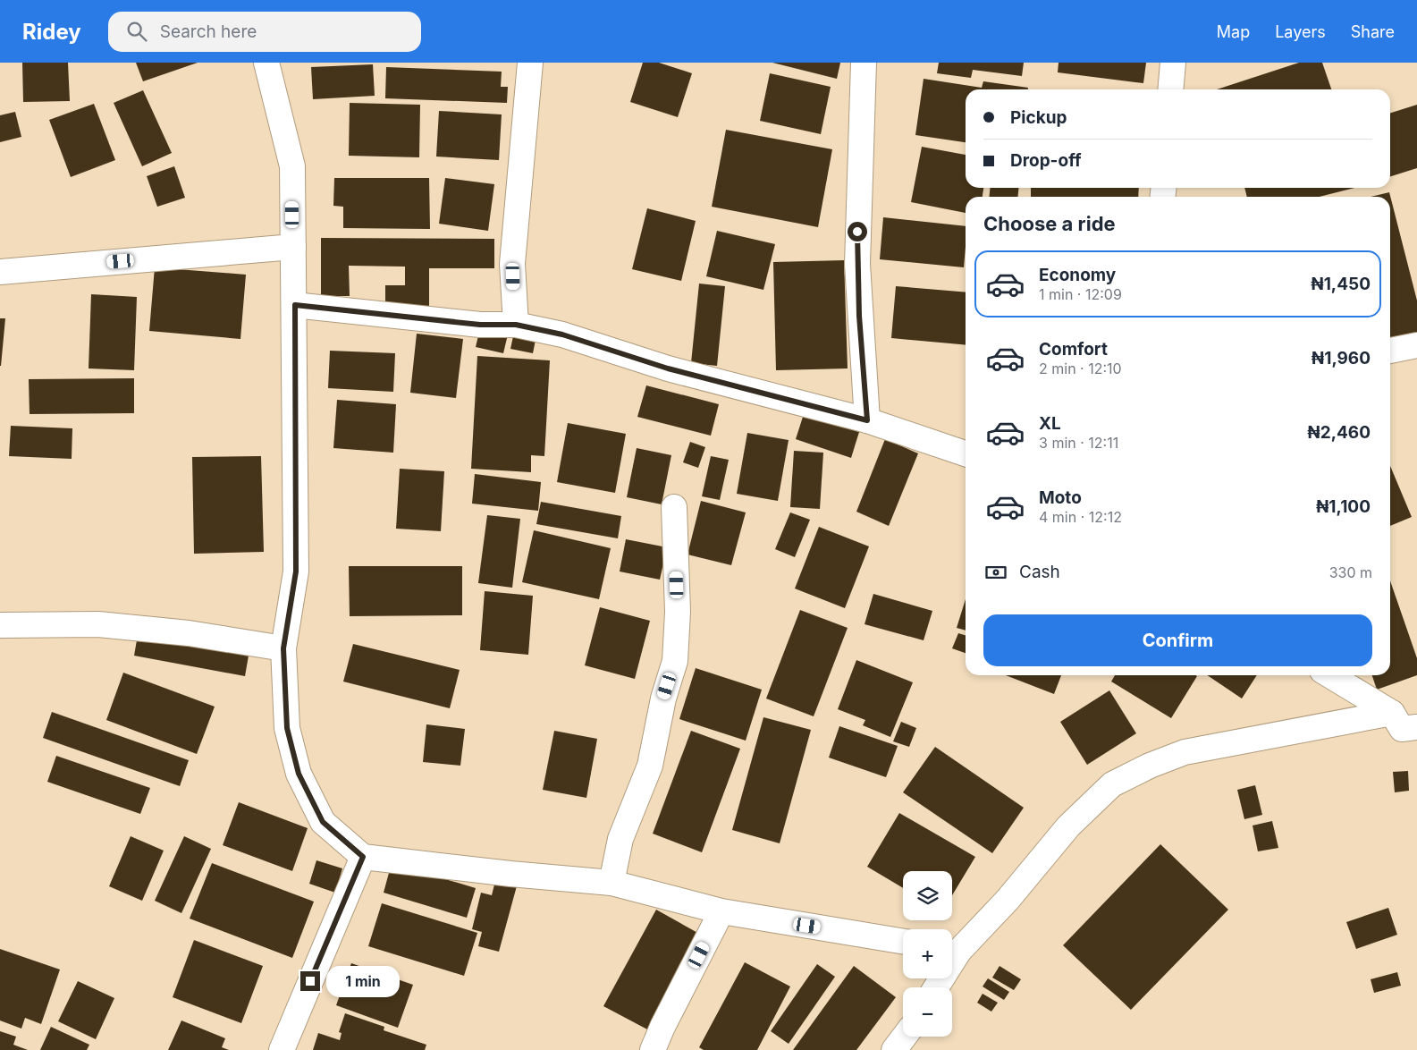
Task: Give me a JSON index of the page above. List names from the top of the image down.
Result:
{
  "page": {
    "header": "Ridey",
    "search": "Search here",
    "nav": ["Map", "Layers", "Share"],
    "banner": ["Pickup", "Drop-off"],
    "heading": "Choose a ride",
    "list": [
      {
        "name": "Economy",
        "note": "1 min · 12:09",
        "value": "₦1,450"
      },
      {
        "name": "Comfort",
        "note": "2 min · 12:10",
        "value": "₦1,960"
      },
      {
        "name": "XL",
        "note": "3 min · 12:11",
        "value": "₦2,460"
      },
      {
        "name": "Moto",
        "note": "4 min · 12:12",
        "value": "₦1,100"
      }
    ],
    "pay": ["Cash", "330 m"],
    "buttons": "Confirm",
    "map_buttons": ["+", "−"],
    "bubble": "1 min"
  }
}
